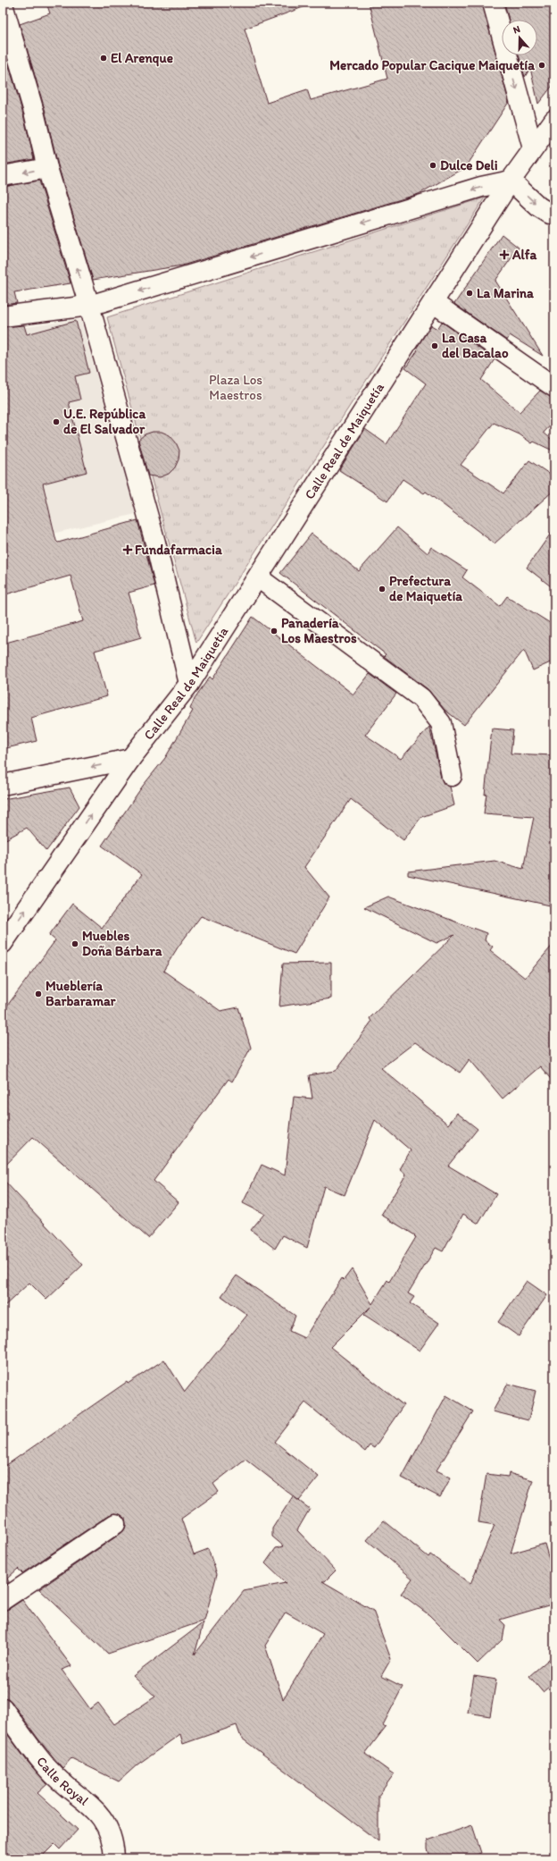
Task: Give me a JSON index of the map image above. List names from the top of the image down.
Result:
{
  "streets": {
    "street": ["Calle Real de Maiquetía", "Calle Royal"]
  },
  "parks": ["Plaza Los Maestros"],
  "places": {
    "other": [
      "El Arenque",
      "Mercado Popular Cacique Maiquetía",
      "Dulce Deli",
      "La Marina",
      "La Casa del Bacalao",
      "U.E. República de El Salvador",
      "Prefectura de Maiquetía",
      "Panadería Los Maestros",
      "Muebles Doña Bárbara",
      "Mueblería Barbaramar"
    ],
    "health": ["Alfa", "Fundafarmacia"]
  },
  "north": "top"
}
